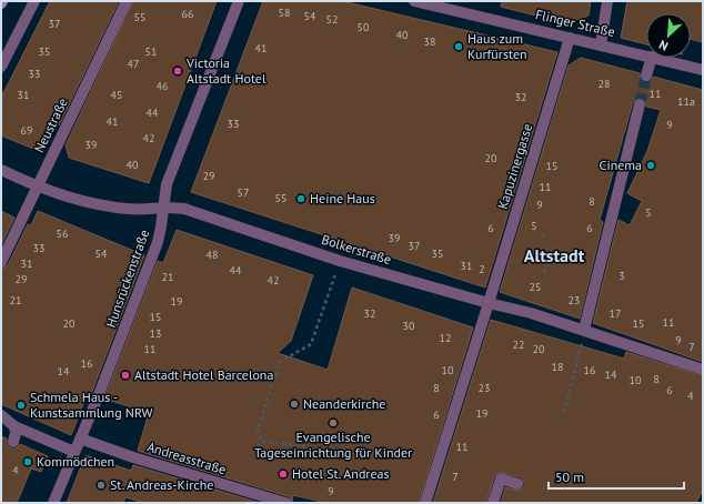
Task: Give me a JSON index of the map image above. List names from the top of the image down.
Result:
{
  "streets": {
    "street": [
      "Flinger Straße",
      "Neustraße",
      "Kapuzinergasse",
      "Bolkerstraße",
      "Hunsrückenstraße",
      "Andreasstraße"
    ]
  },
  "crossings": [
    ["Flinger Straße", "Kapuzinergasse"],
    ["Neustraße", "Bolkerstraße"],
    ["Kapuzinergasse", "Bolkerstraße"],
    ["Bolkerstraße", "Hunsrückenstraße"],
    ["Hunsrückenstraße", "Andreasstraße"]
  ],
  "districts": ["Altstadt"],
  "places": [
    "Haus zum Kurfürsten",
    "Victoria Altstadt Hotel",
    "Cinema",
    "Heine Haus",
    "Altstadt Hotel Barcelona",
    "Neanderkirche",
    "Schmela Haus - Kunstsammlung NRW",
    "Evangelische Tageseinrichtung für Kinder",
    "Kommödchen",
    "Hotel St. Andreas",
    "St. Andreas-Kirche"
  ],
  "house_numbers": [
    "58",
    "66",
    "54",
    "55",
    "52",
    "37",
    "50",
    "40",
    "38",
    "41",
    "35",
    "51",
    "47",
    "33",
    "28",
    "46",
    "11",
    "31",
    "45",
    "32",
    "11a",
    "44",
    "41",
    "33",
    "9",
    "69",
    "42",
    "39",
    "20",
    "40",
    "15",
    "29",
    "11",
    "57",
    "55",
    "8",
    "9",
    "5",
    "5",
    "6",
    "6",
    "56",
    "39",
    "37",
    "33",
    "54",
    "35",
    "48",
    "31",
    "31",
    "2",
    "44",
    "3",
    "21",
    "29",
    "42",
    "25",
    "21",
    "23",
    "19",
    "32",
    "17",
    "15",
    "11",
    "20",
    "15",
    "30",
    "13",
    "12",
    "9",
    "22",
    "7",
    "11",
    "20",
    "16",
    "18",
    "10",
    "16",
    "14",
    "14",
    "8",
    "10",
    "8",
    "23",
    "6",
    "4",
    "19",
    "6",
    "11",
    "4",
    "7",
    "9"
  ],
  "scale_bar": "50 m",
  "north": "bottom left"
}
